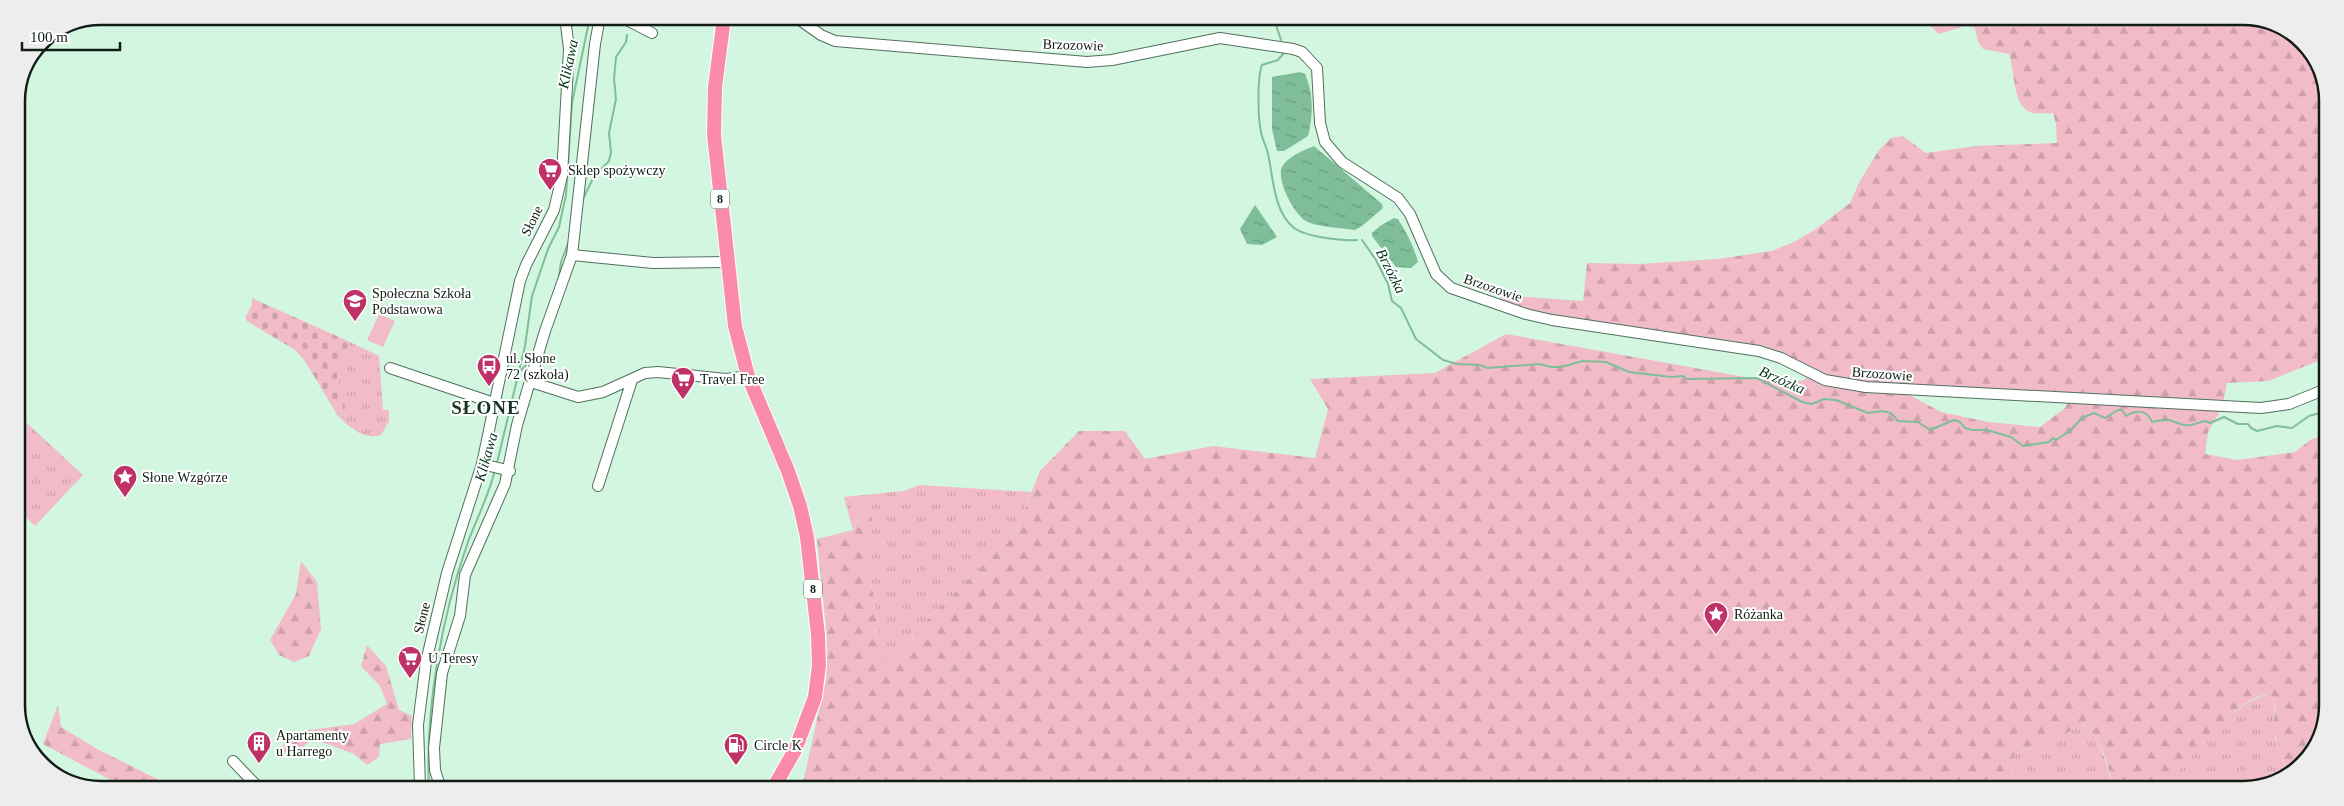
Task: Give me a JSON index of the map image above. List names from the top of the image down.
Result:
{
  "streets": {
    "highway": ["8"],
    "street": ["Brzozowie", "Słone"]
  },
  "districts": ["SŁONE"],
  "water": ["Klikawa", "Brzózka"],
  "places": {
    "supermarket": ["Sklep spożywczy", "Travel Free", "U Teresy"],
    "school or university": ["Społeczna Szkoła Podstawowa"],
    "bus stop": ["ul. Słone 72 (szkoła)"],
    "place": ["Słone Wzgórze", "Różanka"],
    "building": ["Apartamenty u Harrego"],
    "fuel station": ["Circle K"]
  },
  "scale_bar": "100 m"
}
